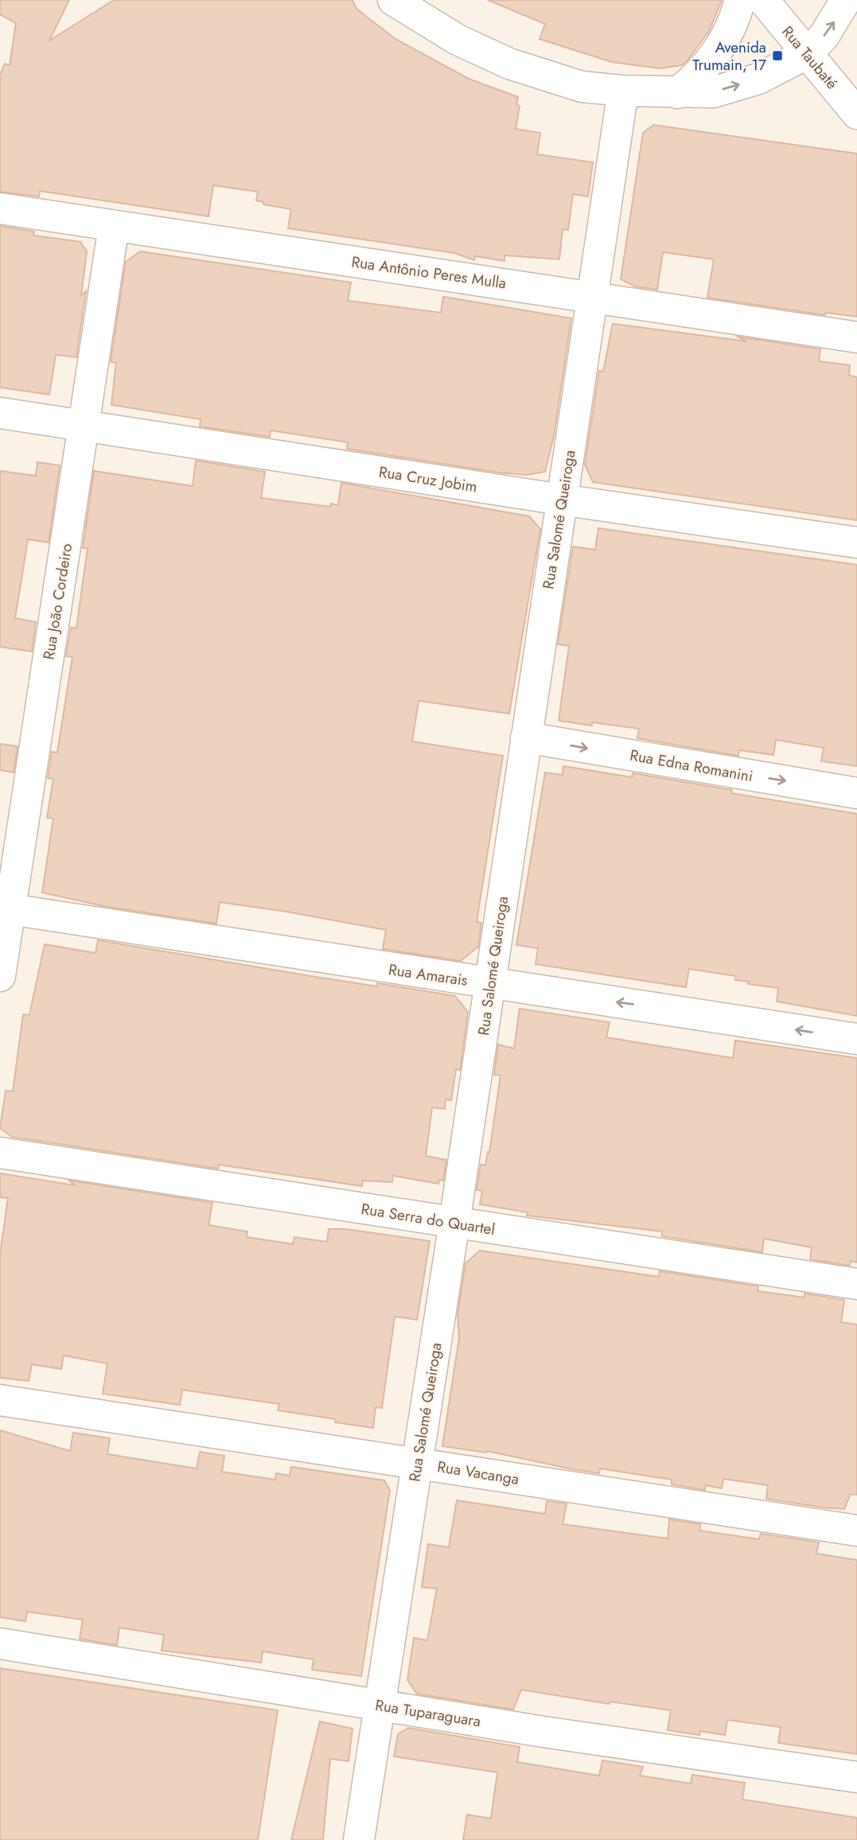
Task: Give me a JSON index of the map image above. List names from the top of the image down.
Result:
{
  "streets": {
    "street": [
      "Rua Taubaté",
      "Rua Antônio Peres Mulla",
      "Rua Cruz Jobim",
      "Rua Salomé Queiroga",
      "Rua João Cordeiro",
      "Rua Edna Romanini",
      "Rua Amarais",
      "Rua Serra do Quartel",
      "Rua Vacanga",
      "Rua Tuparaguara"
    ]
  },
  "crossings": [
    ["Rua Antônio Peres Mulla", "Rua Salomé Queiroga"],
    ["Rua Antônio Peres Mulla", "Rua João Cordeiro"],
    ["Rua Cruz Jobim", "Rua Salomé Queiroga"],
    ["Rua Cruz Jobim", "Rua João Cordeiro"],
    ["Rua Salomé Queiroga", "Rua Edna Romanini"],
    ["Rua Salomé Queiroga", "Rua Amarais"],
    ["Rua Salomé Queiroga", "Rua Serra do Quartel"],
    ["Rua Salomé Queiroga", "Rua Vacanga"],
    ["Rua Salomé Queiroga", "Rua Tuparaguara"],
    ["Rua João Cordeiro", "Rua Amarais"]
  ],
  "one_way": ["Rua Edna Romanini", "Rua Amarais"],
  "places": {
    "transit": ["Avenida Trumain, 17"]
  }
}
